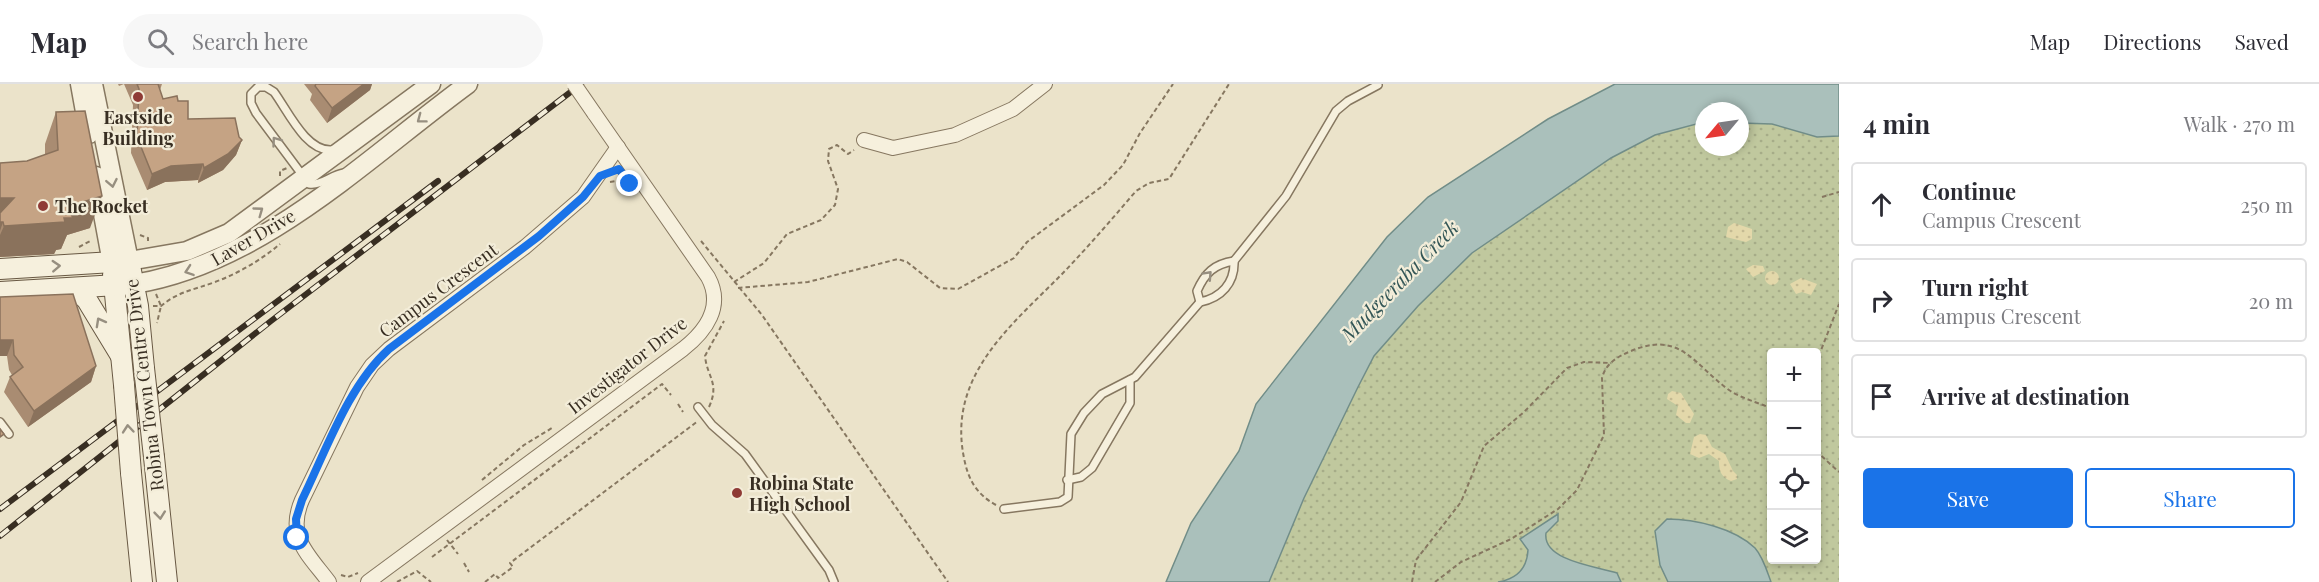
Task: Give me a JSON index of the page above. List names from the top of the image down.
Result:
{
  "streets": {
    "main road": ["Laver Drive", "Robina Town Centre Drive"],
    "street": ["Campus Crescent", "Investigator Drive"]
  },
  "crossings": [
    ["Laver Drive", "Robina Town Centre Drive"],
    ["Campus Crescent", "Investigator Drive"]
  ],
  "water": ["Mudgeeraba Creek"],
  "places": ["Eastside Building", "The Rocket", "Robina State High School"],
  "north": "bottom left",
  "page": {
    "header": "Map",
    "search": "Search here",
    "nav": ["Map", "Directions", "Saved"],
    "heading": ["4 min", "Walk · 270 m"],
    "list": [
      ["Continue", "Campus Crescent", "250 m"],
      ["Turn right", "Campus Crescent", "20 m"],
      "Arrive at destination"
    ],
    "map_buttons": ["+", "−"],
    "buttons": ["Save", "Share"]
  }
}
